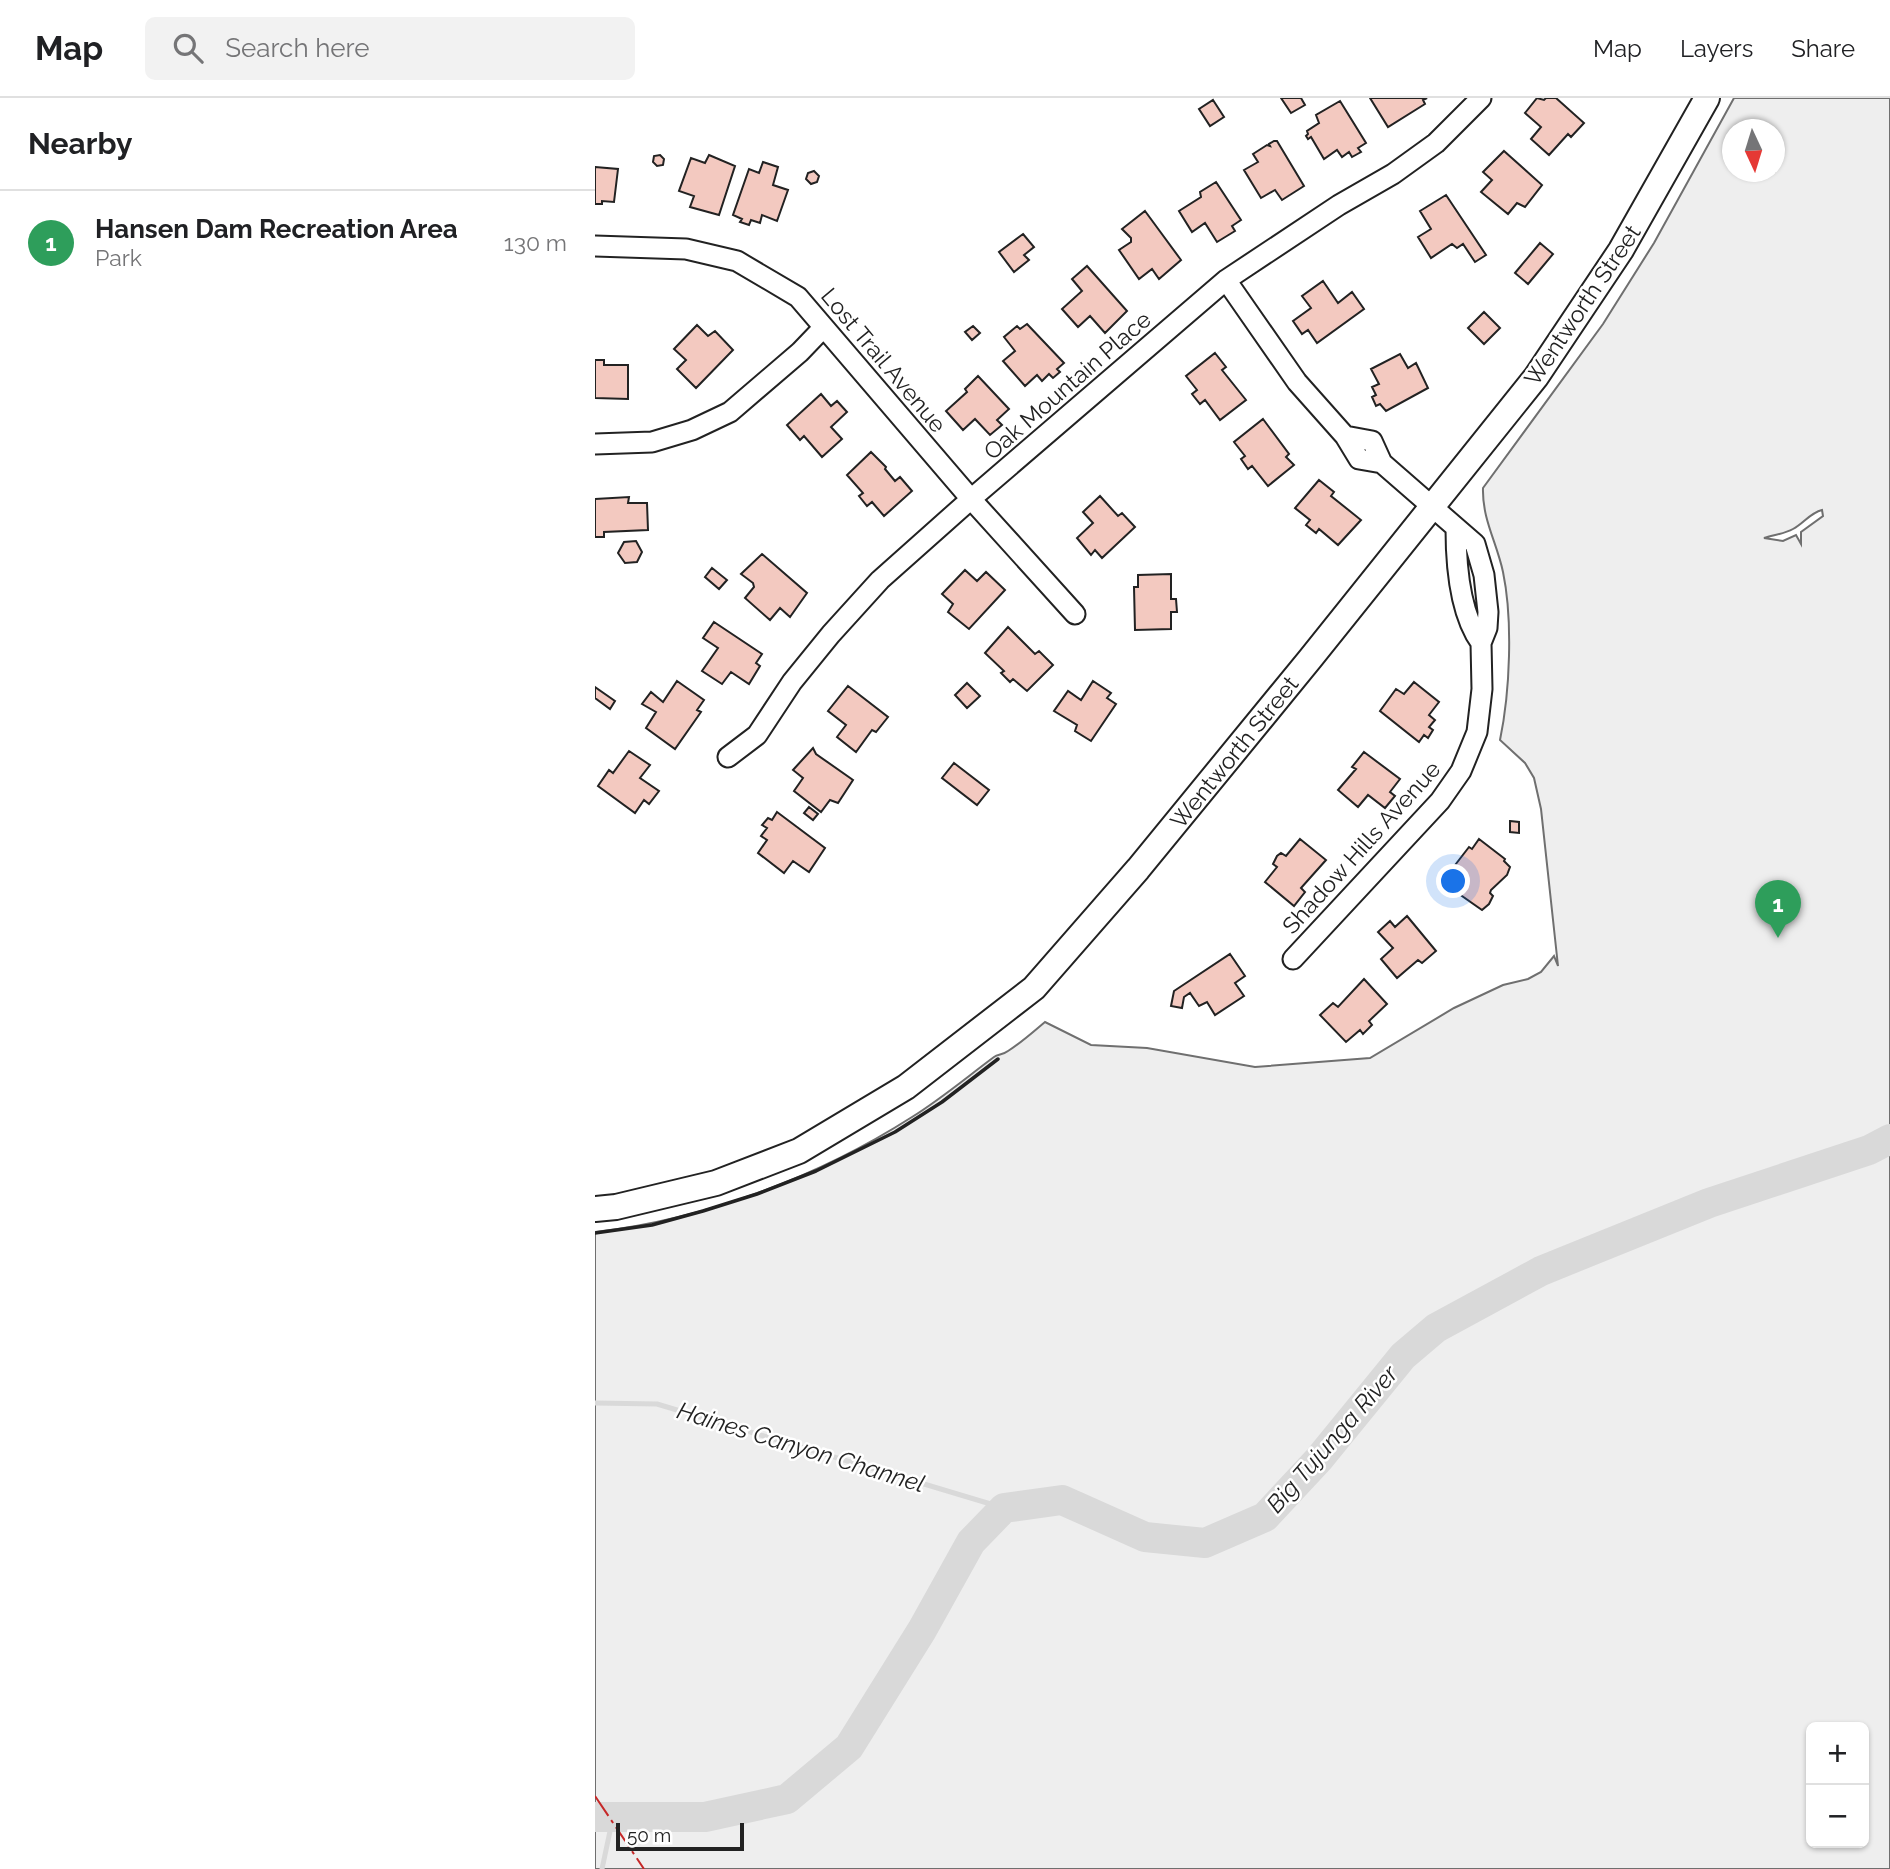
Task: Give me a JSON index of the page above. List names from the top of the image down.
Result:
{
  "streets": {
    "main road": ["Wentworth Street"],
    "street": ["Lost Trail Avenue", "Oak Mountain Place", "Shadow Hills Avenue"]
  },
  "crossings": [
    ["Wentworth Street", "Shadow Hills Avenue"],
    ["Lost Trail Avenue", "Oak Mountain Place"],
    ["Oak Mountain Place", "Shadow Hills Avenue"]
  ],
  "water": ["Big Tujunga River", "Haines Canyon Channel"],
  "scale_bar": "50 m",
  "north": "bottom",
  "page": {
    "header": "Map",
    "search": "Search here",
    "nav": ["Map", "Layers", "Share"],
    "heading": "Nearby",
    "list": [
      {
        "mark": "1",
        "name": "Hansen Dam Recreation Area",
        "note": "Park",
        "value": "130 m"
      }
    ],
    "pins": "1",
    "map_buttons": ["+", "−"],
    "scale": "50 m"
  }
}
